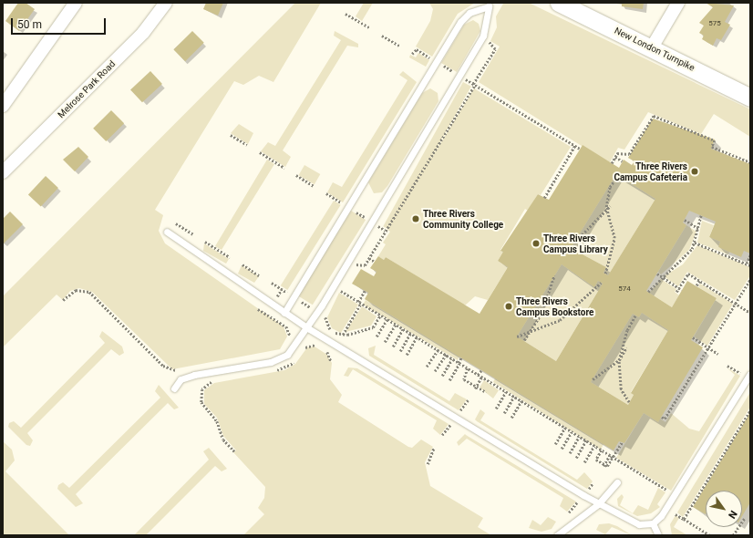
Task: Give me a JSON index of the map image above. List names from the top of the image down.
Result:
{
  "streets": {
    "main road": ["New London Turnpike"],
    "street": ["Melrose Park Road"]
  },
  "places": [
    "Three Rivers Campus Cafeteria",
    "Three Rivers Community College",
    "Three Rivers Campus Library",
    "Three Rivers Campus Bookstore"
  ],
  "house_numbers": ["575", "574"],
  "scale_bar": "50 m",
  "north": "bottom right"
}
